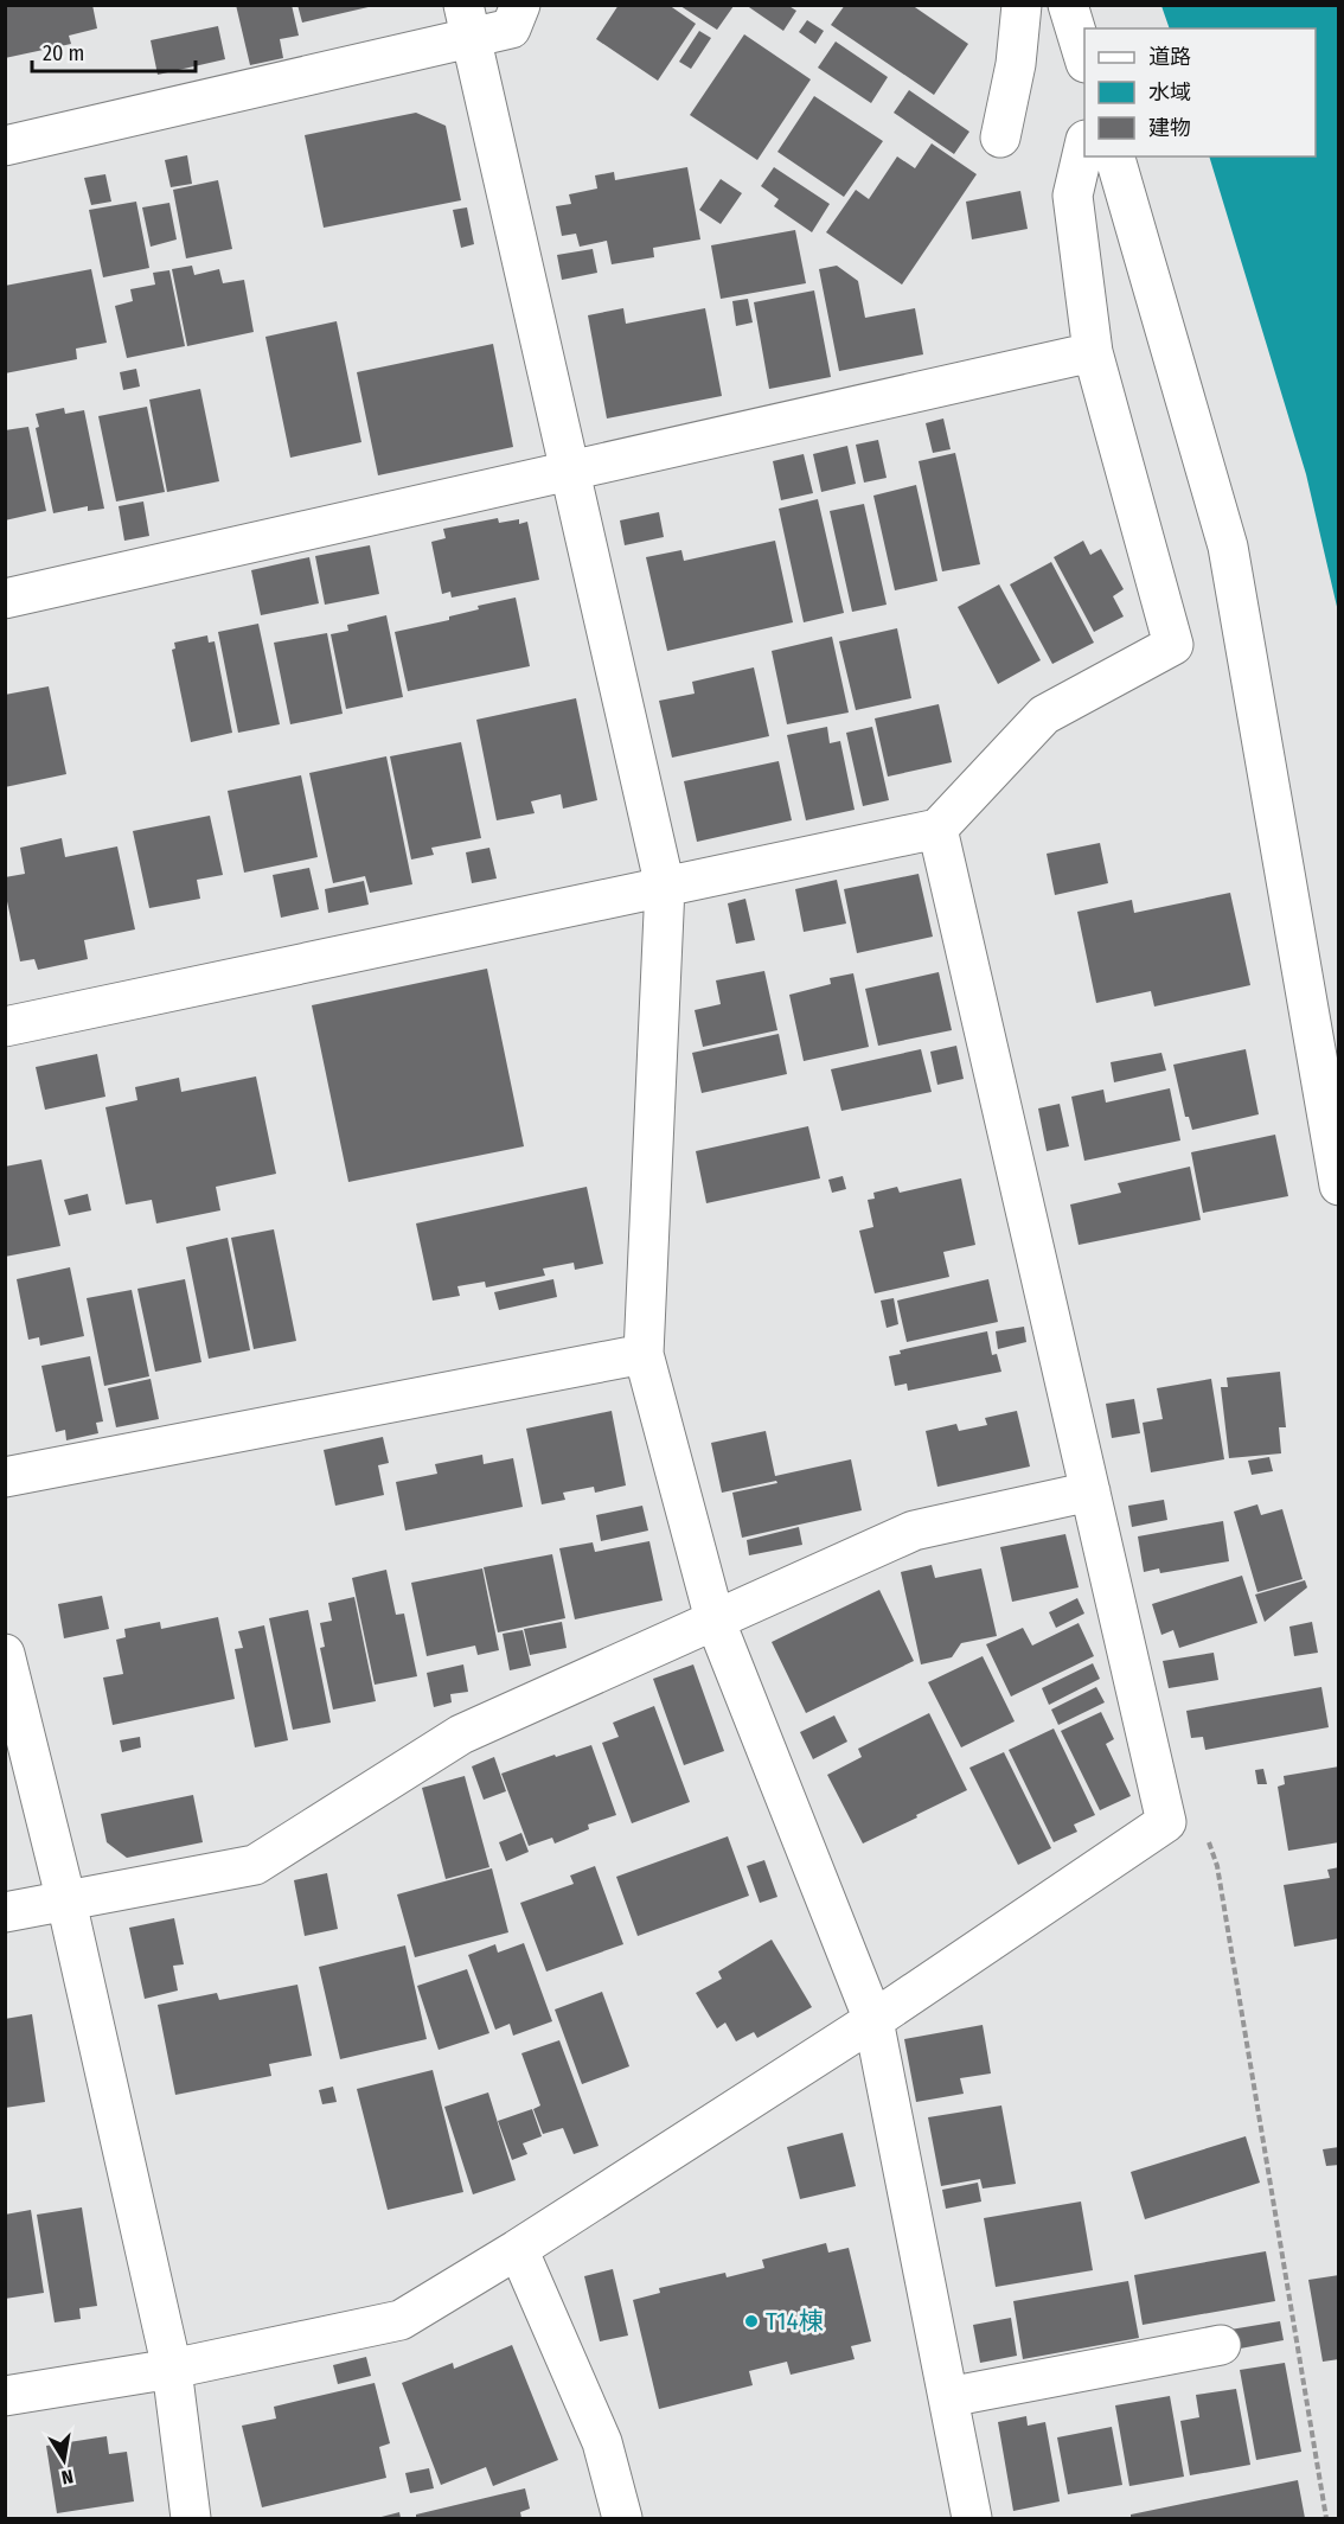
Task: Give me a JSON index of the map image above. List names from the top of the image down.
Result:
{
  "places": ["T14棟"],
  "legend": ["道路", "水域", "建物"],
  "scale_bar": "20 m",
  "north": "bottom"
}
